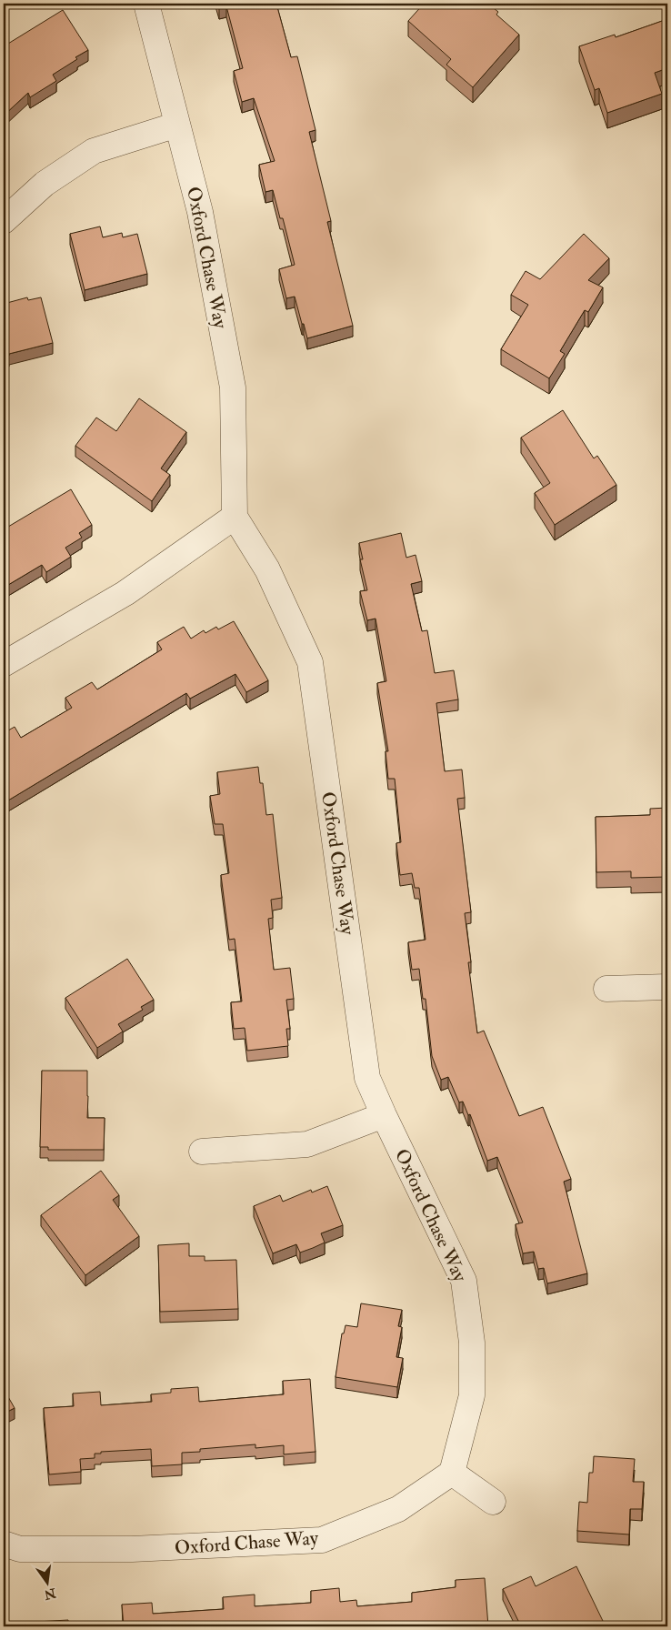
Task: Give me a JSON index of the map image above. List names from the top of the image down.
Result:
{
  "streets": {
    "street": ["Oxford Chase Way"]
  },
  "north": "bottom"
}
